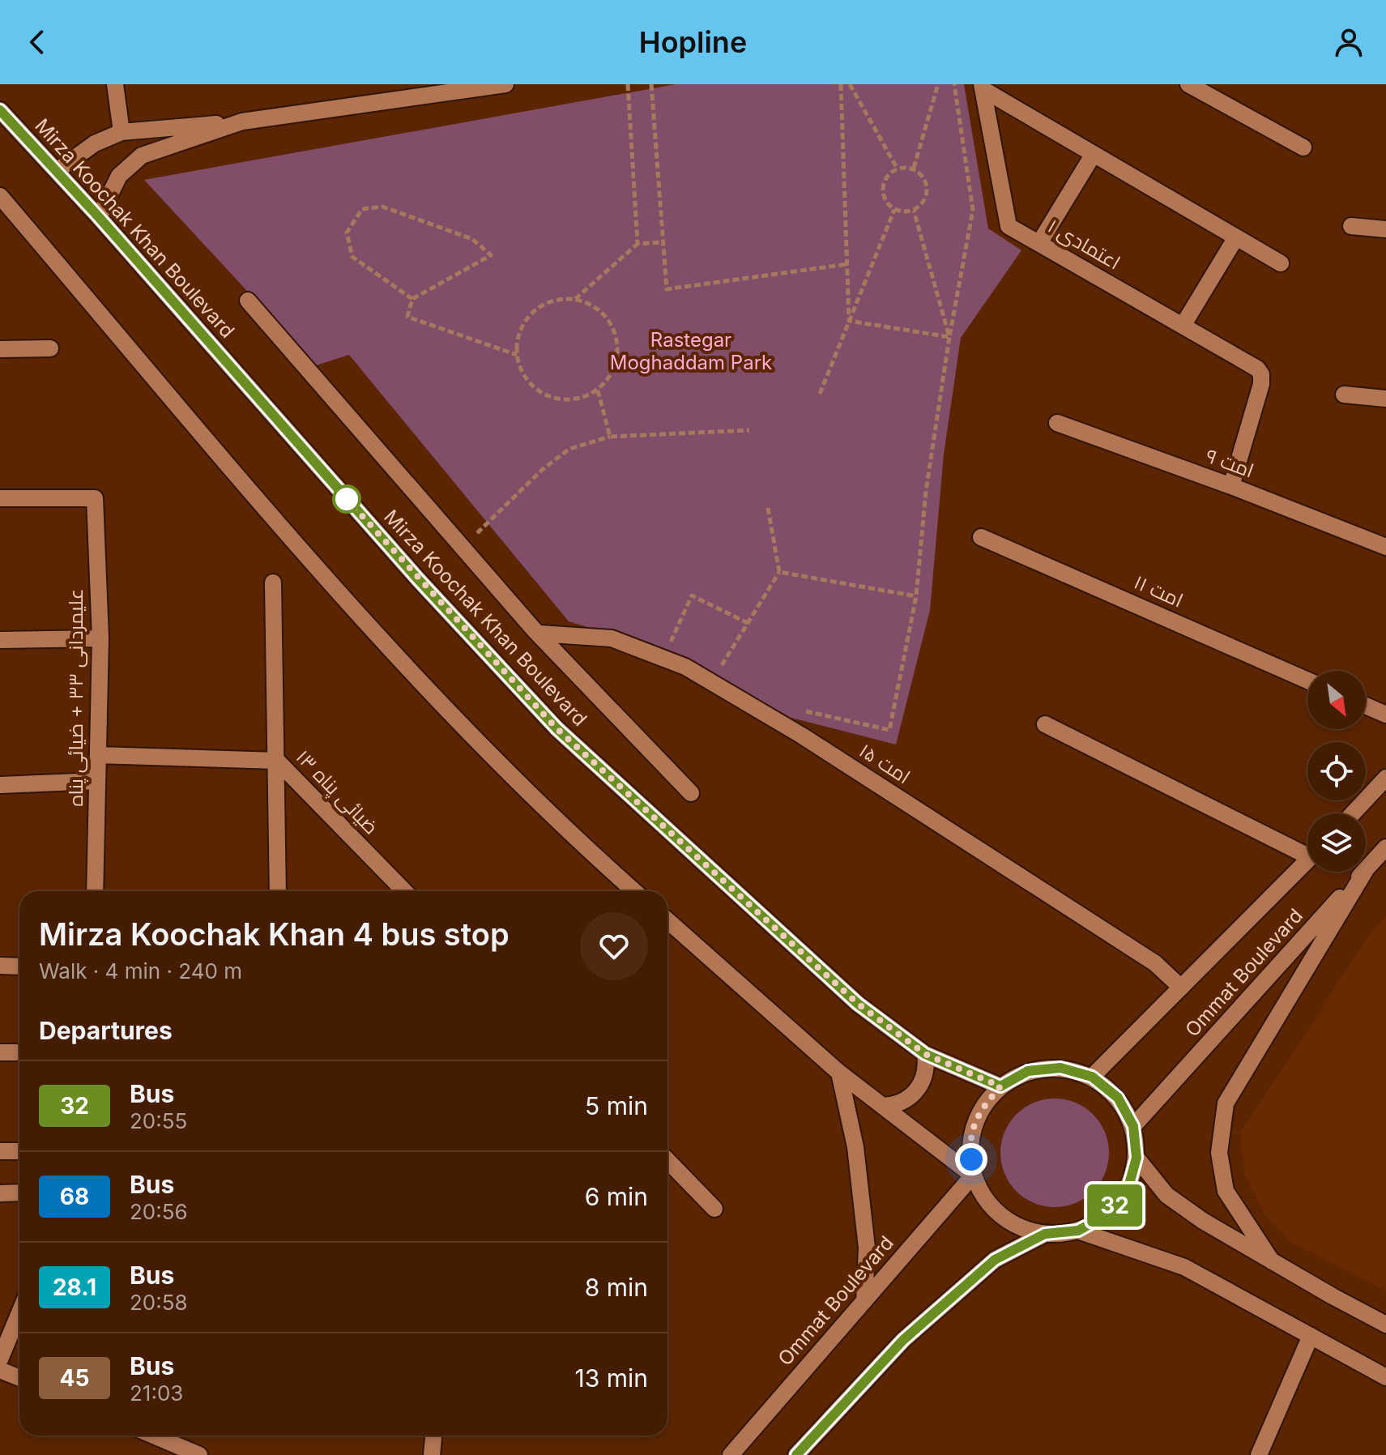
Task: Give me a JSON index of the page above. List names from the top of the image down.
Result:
{
  "streets": {
    "street": [
      "Mirza Koochak Khan Boulevard",
      "اعتمادی ۱",
      "امت ۹",
      "امت ۱۱",
      "علیمردانی ۳۳ + ضیائی پناه",
      "امت ۱۵",
      "ضیائی پناه ۱۳",
      "Ommat Boulevard"
    ]
  },
  "crossings": [
    ["Mirza Koochak Khan Boulevard", "Ommat Boulevard"],
    ["اعتمادی ۱", "امت ۹"],
    ["علیمردانی ۳۳ + ضیائی پناه", "ضیائی پناه ۱۳"],
    ["امت ۱۵", "Ommat Boulevard"]
  ],
  "parks": ["Rastegar Moghaddam Park"],
  "lines": ["bus line 32"],
  "north": "bottom right",
  "page": {
    "header": "Hopline",
    "on_map": "32",
    "heading": [
      ["Mirza Koochak Khan 4 bus stop", "Walk · 4 min · 240 m"],
      "Departures"
    ],
    "list": [
      {
        "mark": "32",
        "name": "Bus",
        "note": "20:55",
        "value": "5 min"
      },
      {
        "mark": "68",
        "name": "Bus",
        "note": "20:56",
        "value": "6 min"
      },
      {
        "mark": "28.1",
        "name": "Bus",
        "note": "20:58",
        "value": "8 min"
      },
      {
        "mark": "45",
        "name": "Bus",
        "note": "21:03",
        "value": "13 min"
      }
    ]
  }
}
